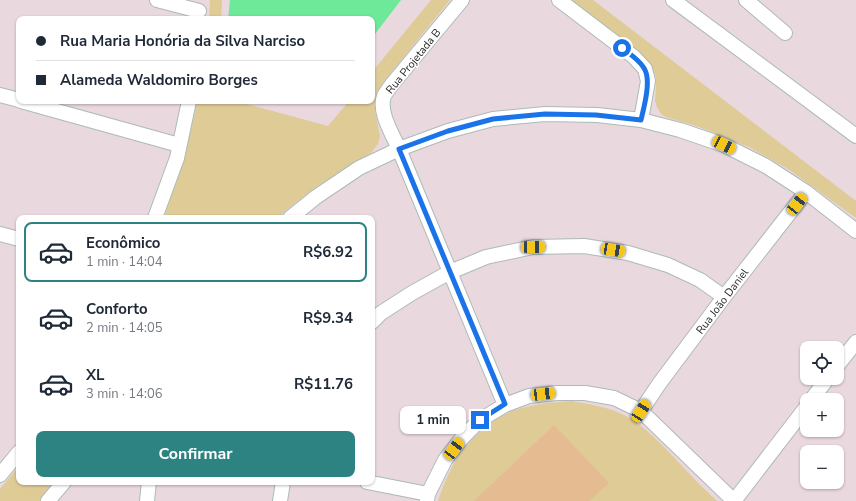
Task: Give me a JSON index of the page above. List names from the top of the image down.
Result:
{
  "streets": {
    "street": ["Rua Projetada B", "Rua João Daniel"]
  },
  "page": {
    "banner": ["Rua Maria Honória da Silva Narciso", "Alameda Waldomiro Borges"],
    "list": [
      {
        "name": "Econômico",
        "note": "1 min · 14:04",
        "value": "R$6.92"
      },
      {
        "name": "Conforto",
        "note": "2 min · 14:05",
        "value": "R$9.34"
      },
      {
        "name": "XL",
        "note": "3 min · 14:06",
        "value": "R$11.76"
      }
    ],
    "map_buttons": ["+", "−"],
    "bubble": "1 min",
    "buttons": "Confirmar"
  }
}
